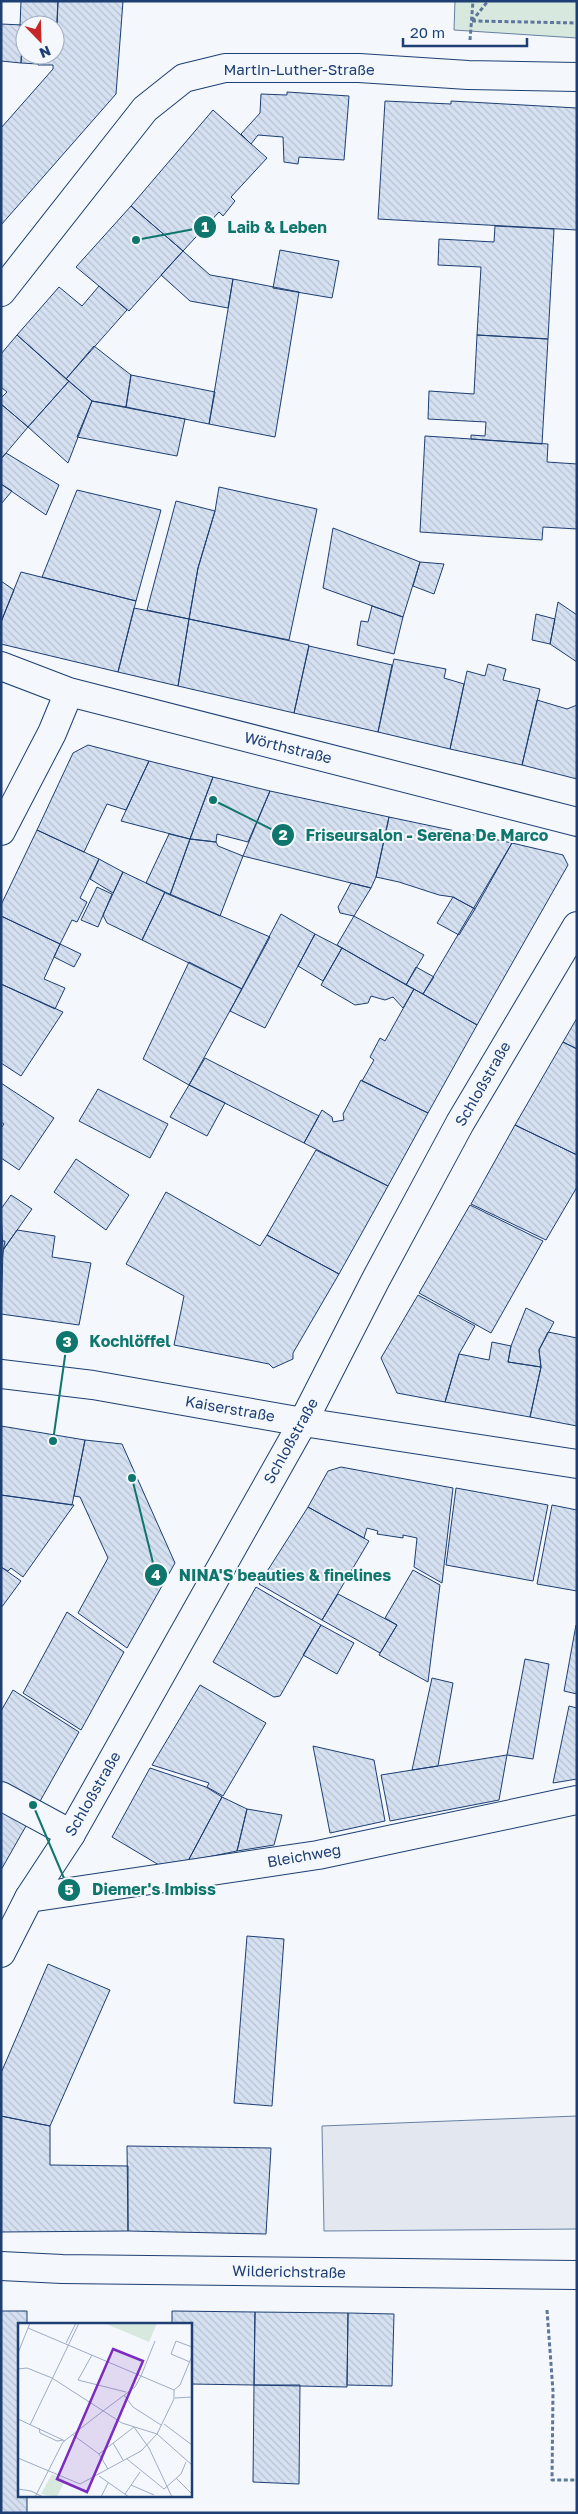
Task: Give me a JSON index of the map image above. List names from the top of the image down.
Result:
{
  "streets": {
    "street": [
      "Martin-Luther-Straße",
      "Wörthstraße",
      "Schloßstraße",
      "Kaiserstraße",
      "Bleichweg",
      "Wilderichstraße"
    ]
  },
  "crossings": [
    ["Schloßstraße", "Kaiserstraße"],
    ["Schloßstraße", "Bleichweg"]
  ],
  "places": [
    "Laib & Leben",
    "Friseursalon - Serena De Marco",
    "Kochlöffel",
    "NINA'S beauties & finelines",
    "Diemer's Imbiss"
  ],
  "scale_bar": "20 m",
  "north": "bottom right"
}
